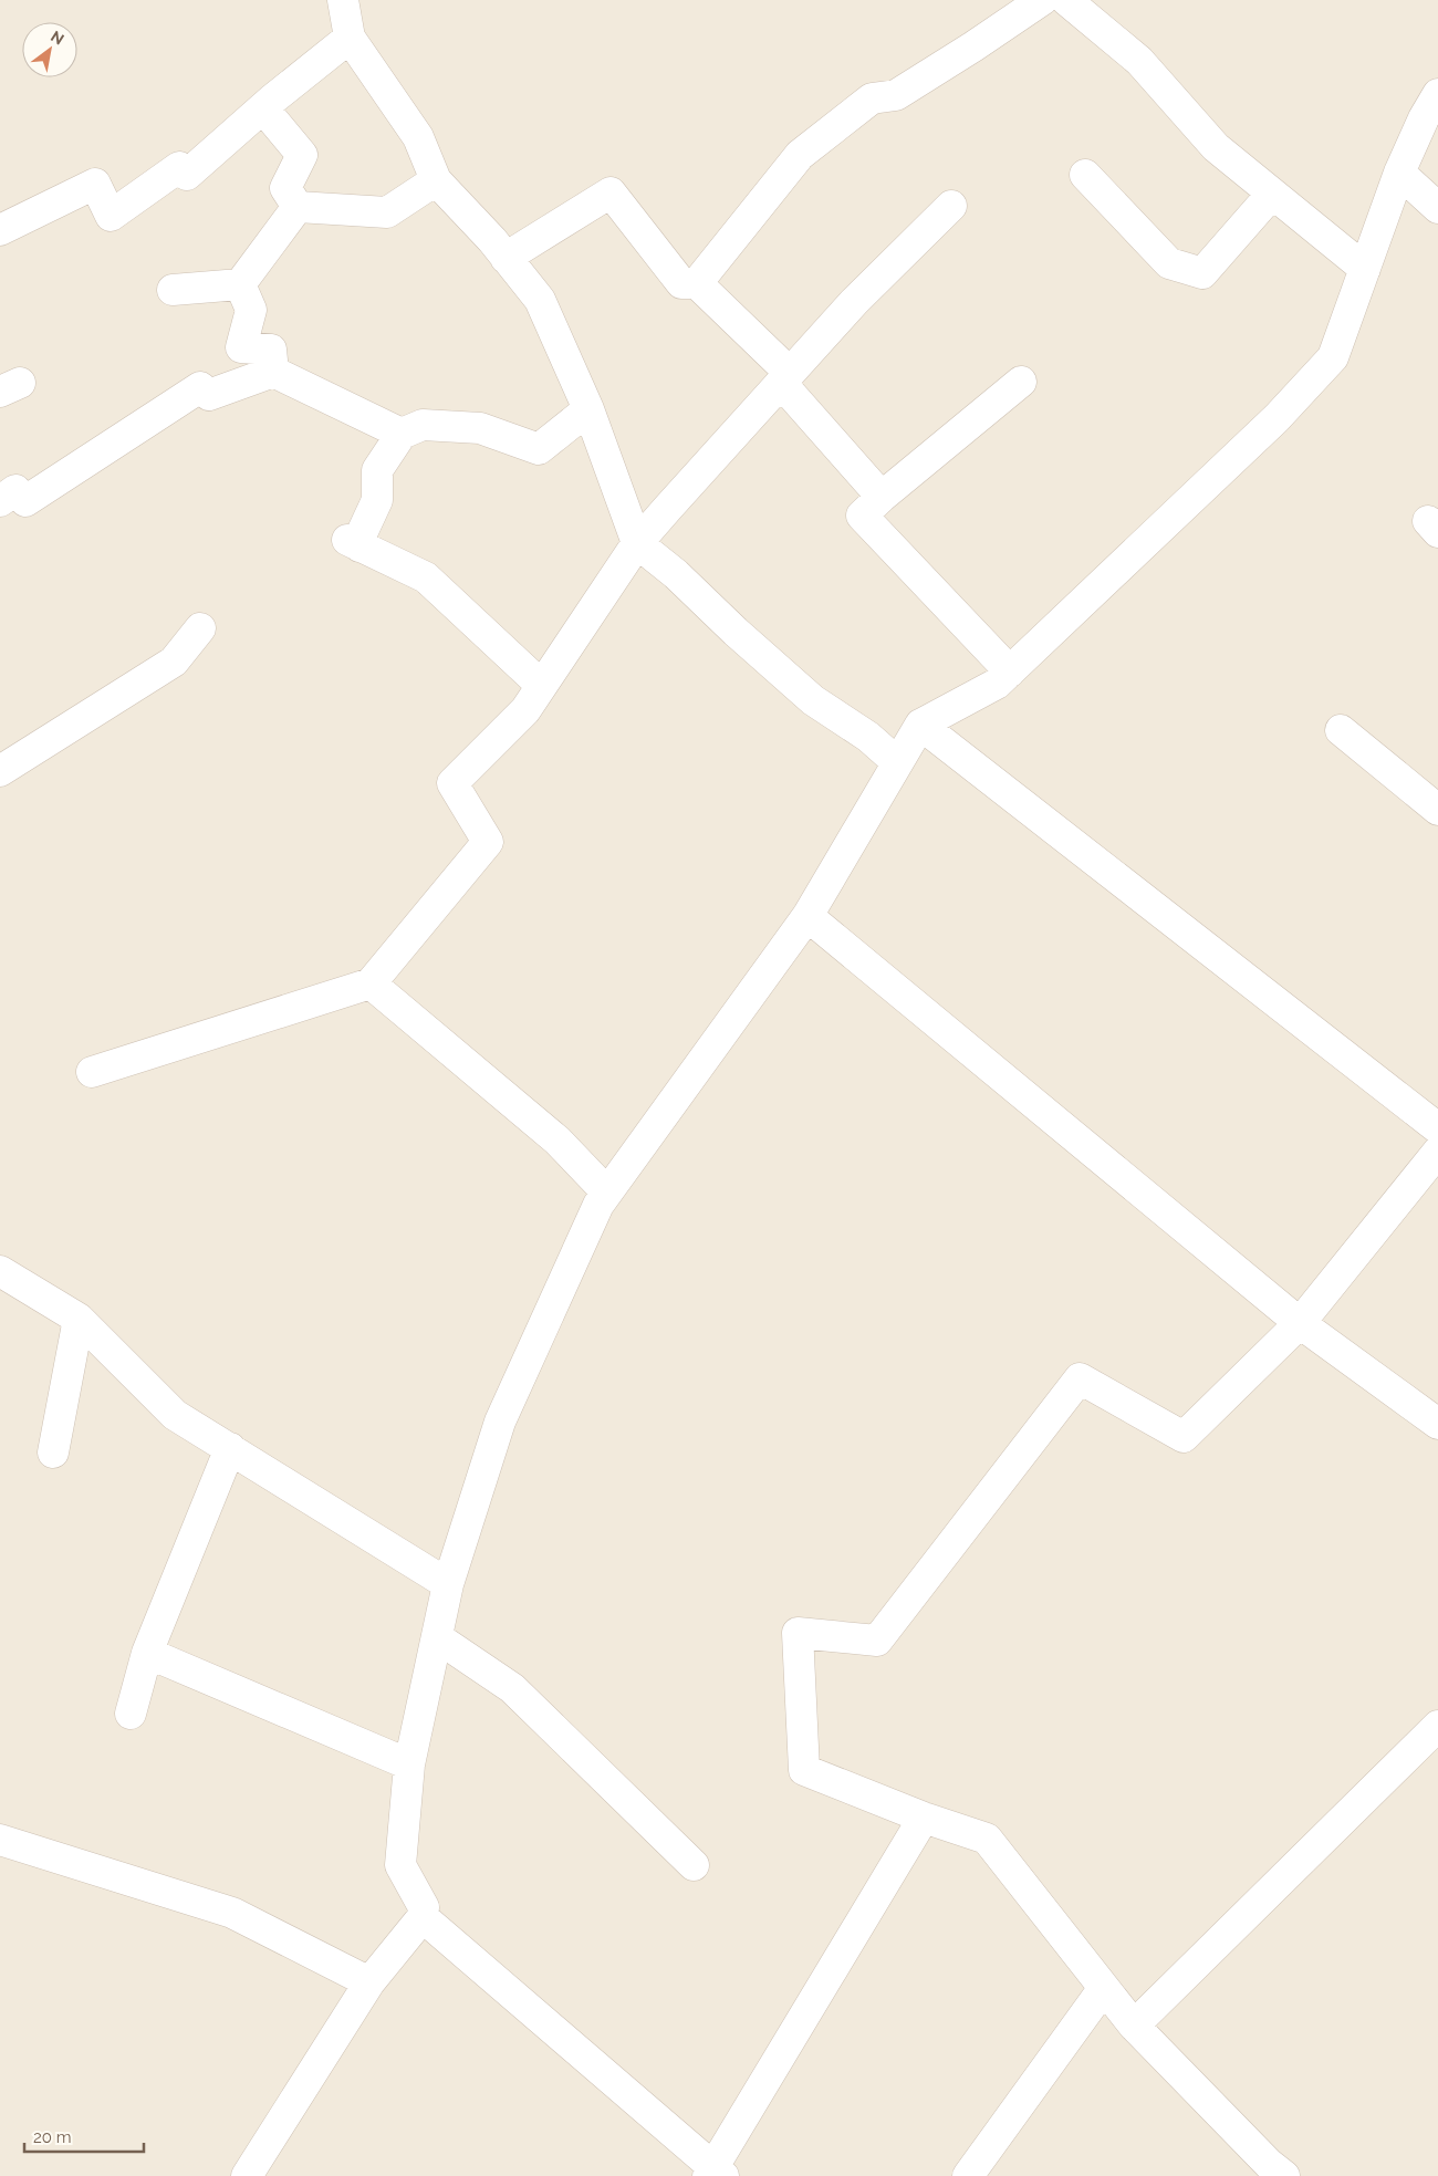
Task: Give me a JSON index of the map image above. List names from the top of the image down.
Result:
{
  "scale_bar": "20 m",
  "north": "top right"
}
